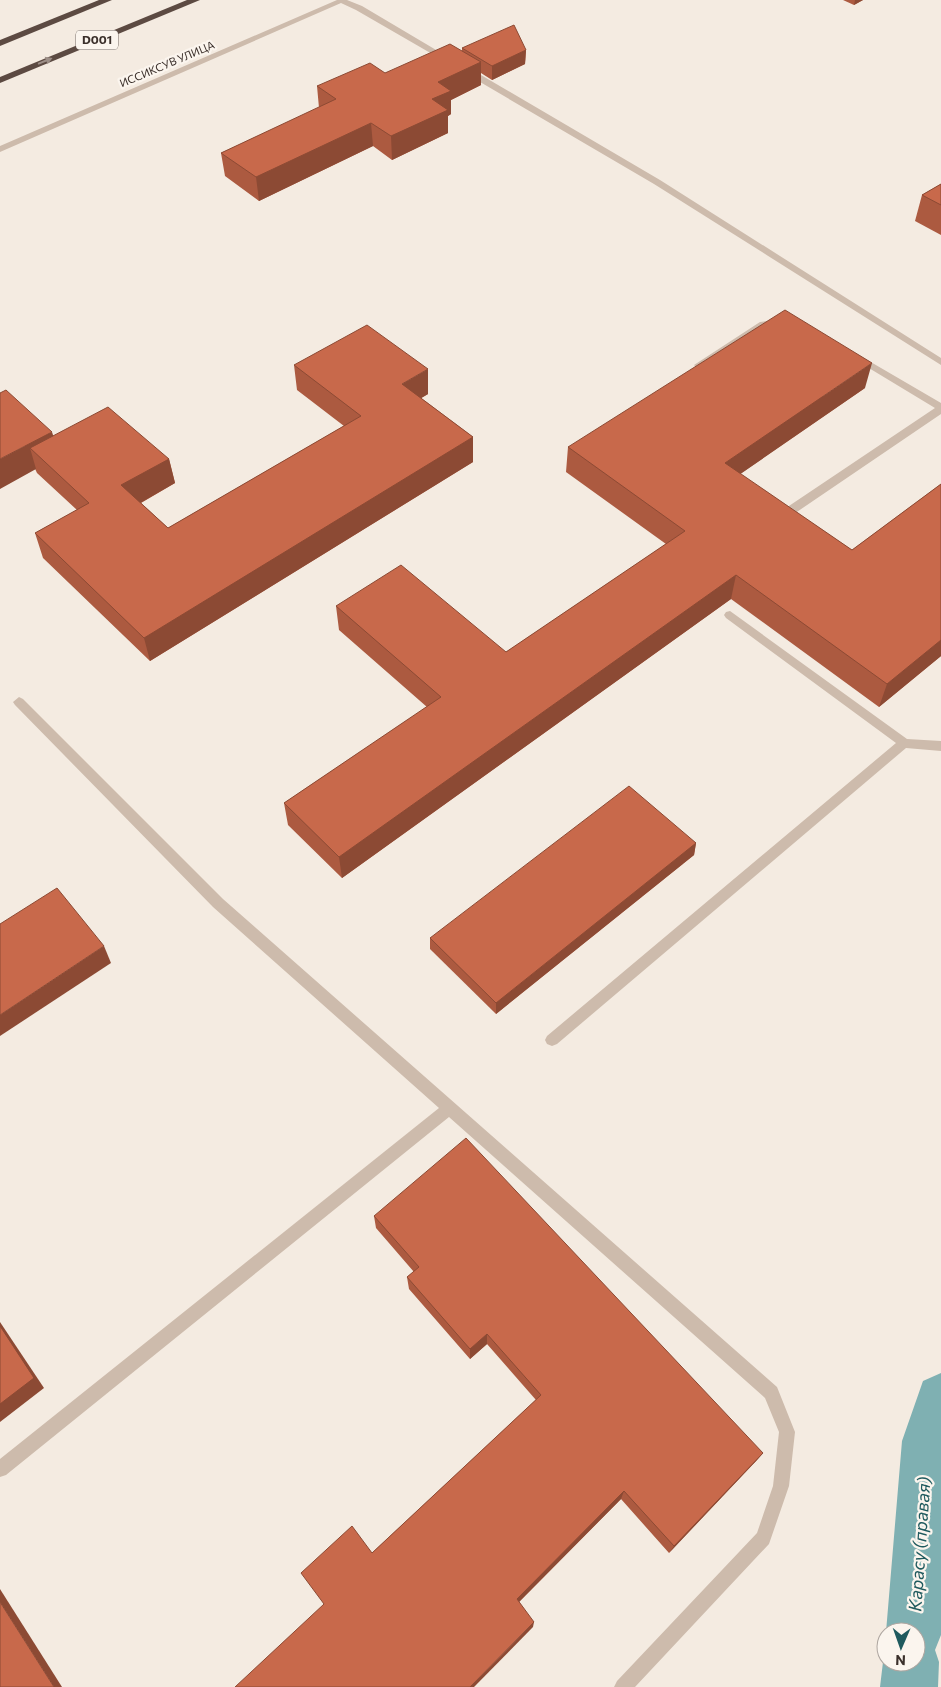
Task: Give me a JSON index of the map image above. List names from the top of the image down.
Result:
{
  "streets": {
    "highway": ["D001"],
    "street": ["ИССИКСУВ УЛИЦА"]
  },
  "water": ["Карасу (правая)"],
  "north": "bottom"
}
